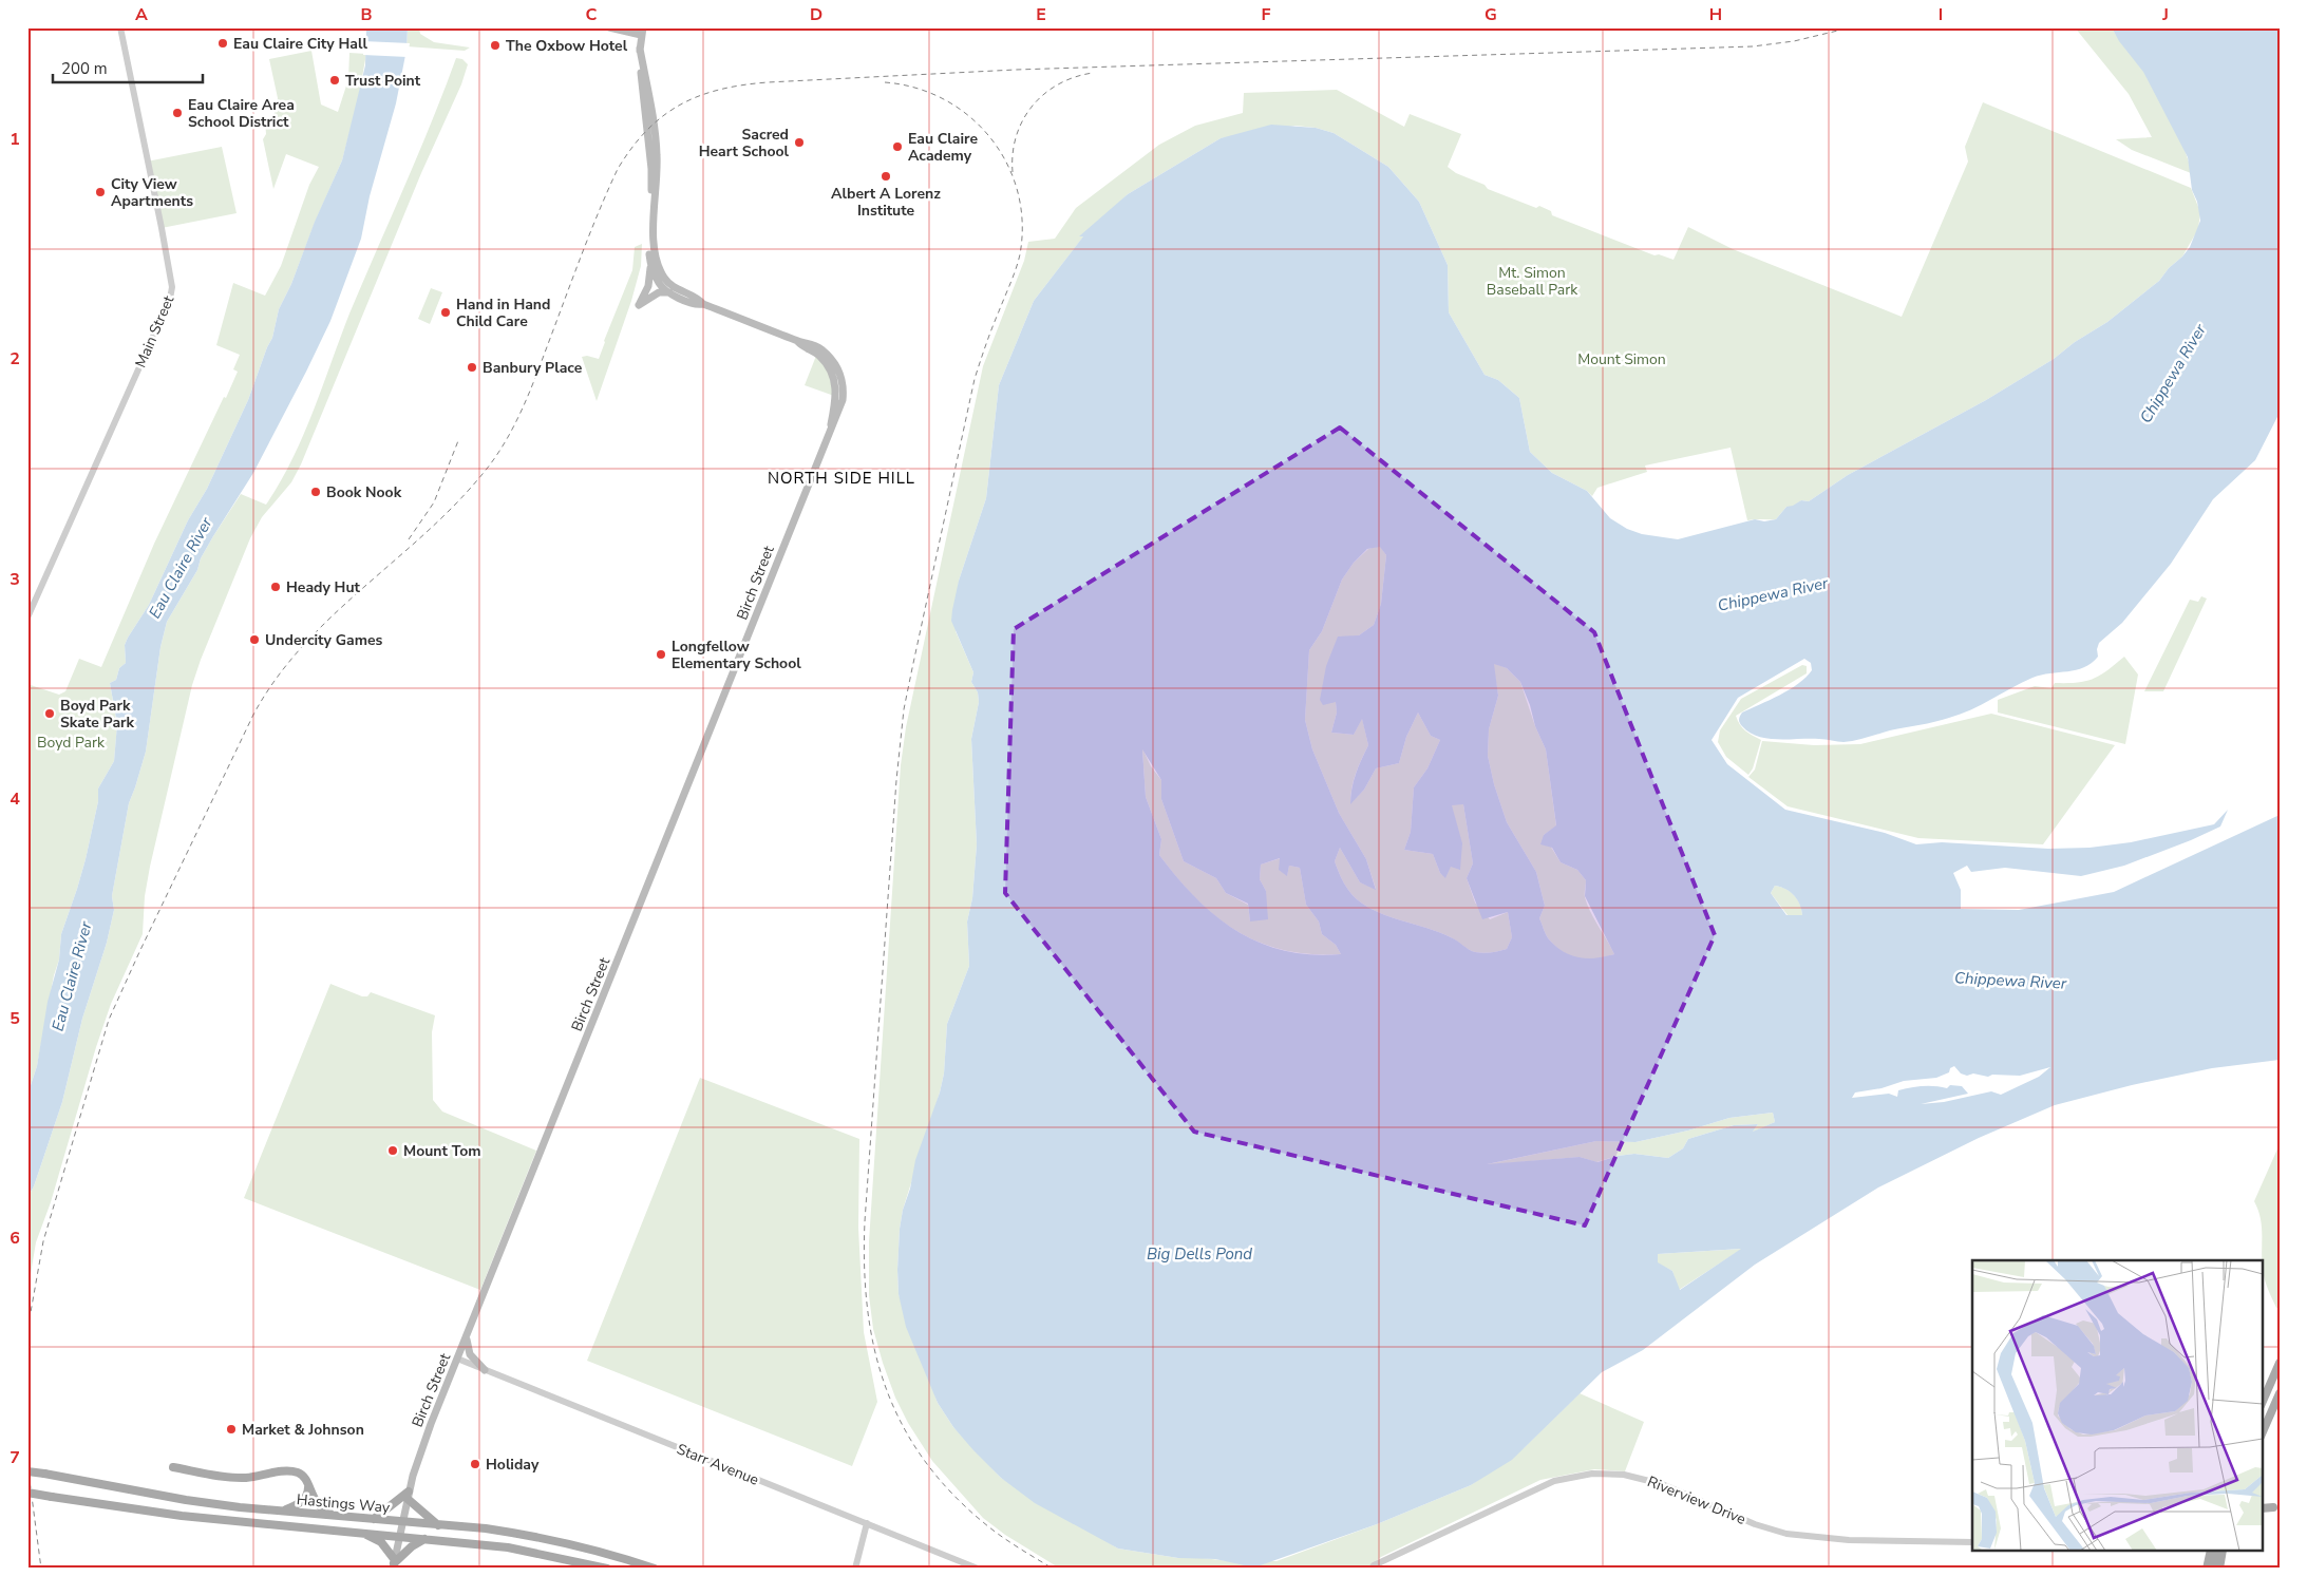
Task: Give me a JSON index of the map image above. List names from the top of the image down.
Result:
{
  "streets": {
    "main road": ["Birch Street", "Hastings Way"],
    "street": ["Main Street", "Starr Avenue", "Riverview Drive"]
  },
  "crossings": [
    ["Birch Street", "Starr Avenue"],
    ["Birch Street", "Hastings Way"]
  ],
  "districts": ["NORTH SIDE HILL"],
  "water": ["Chippewa River", "Eau Claire River", "Big Dells Pond"],
  "parks": ["Mt. Simon Baseball Park", "Mount Simon", "Boyd Park"],
  "places": [
    "Eau Claire City Hall",
    "The Oxbow Hotel",
    "Trust Point",
    "Eau Claire Area School District",
    "Sacred Heart School",
    "Eau Claire Academy",
    "Albert A Lorenz Institute",
    "City View Apartments",
    "Hand in Hand Child Care",
    "Banbury Place",
    "Book Nook",
    "Heady Hut",
    "Undercity Games",
    "Longfellow Elementary School",
    "Boyd Park Skate Park",
    "Mount Tom",
    "Market & Johnson",
    "Holiday"
  ],
  "scale_bar": "200 m",
  "grid": {
    "columns": [
      "A",
      "B",
      "C",
      "D",
      "E",
      "F",
      "G",
      "H",
      "I",
      "J"
    ],
    "rows": [
      "1",
      "2",
      "3",
      "4",
      "5",
      "6",
      "7"
    ]
  }
}
